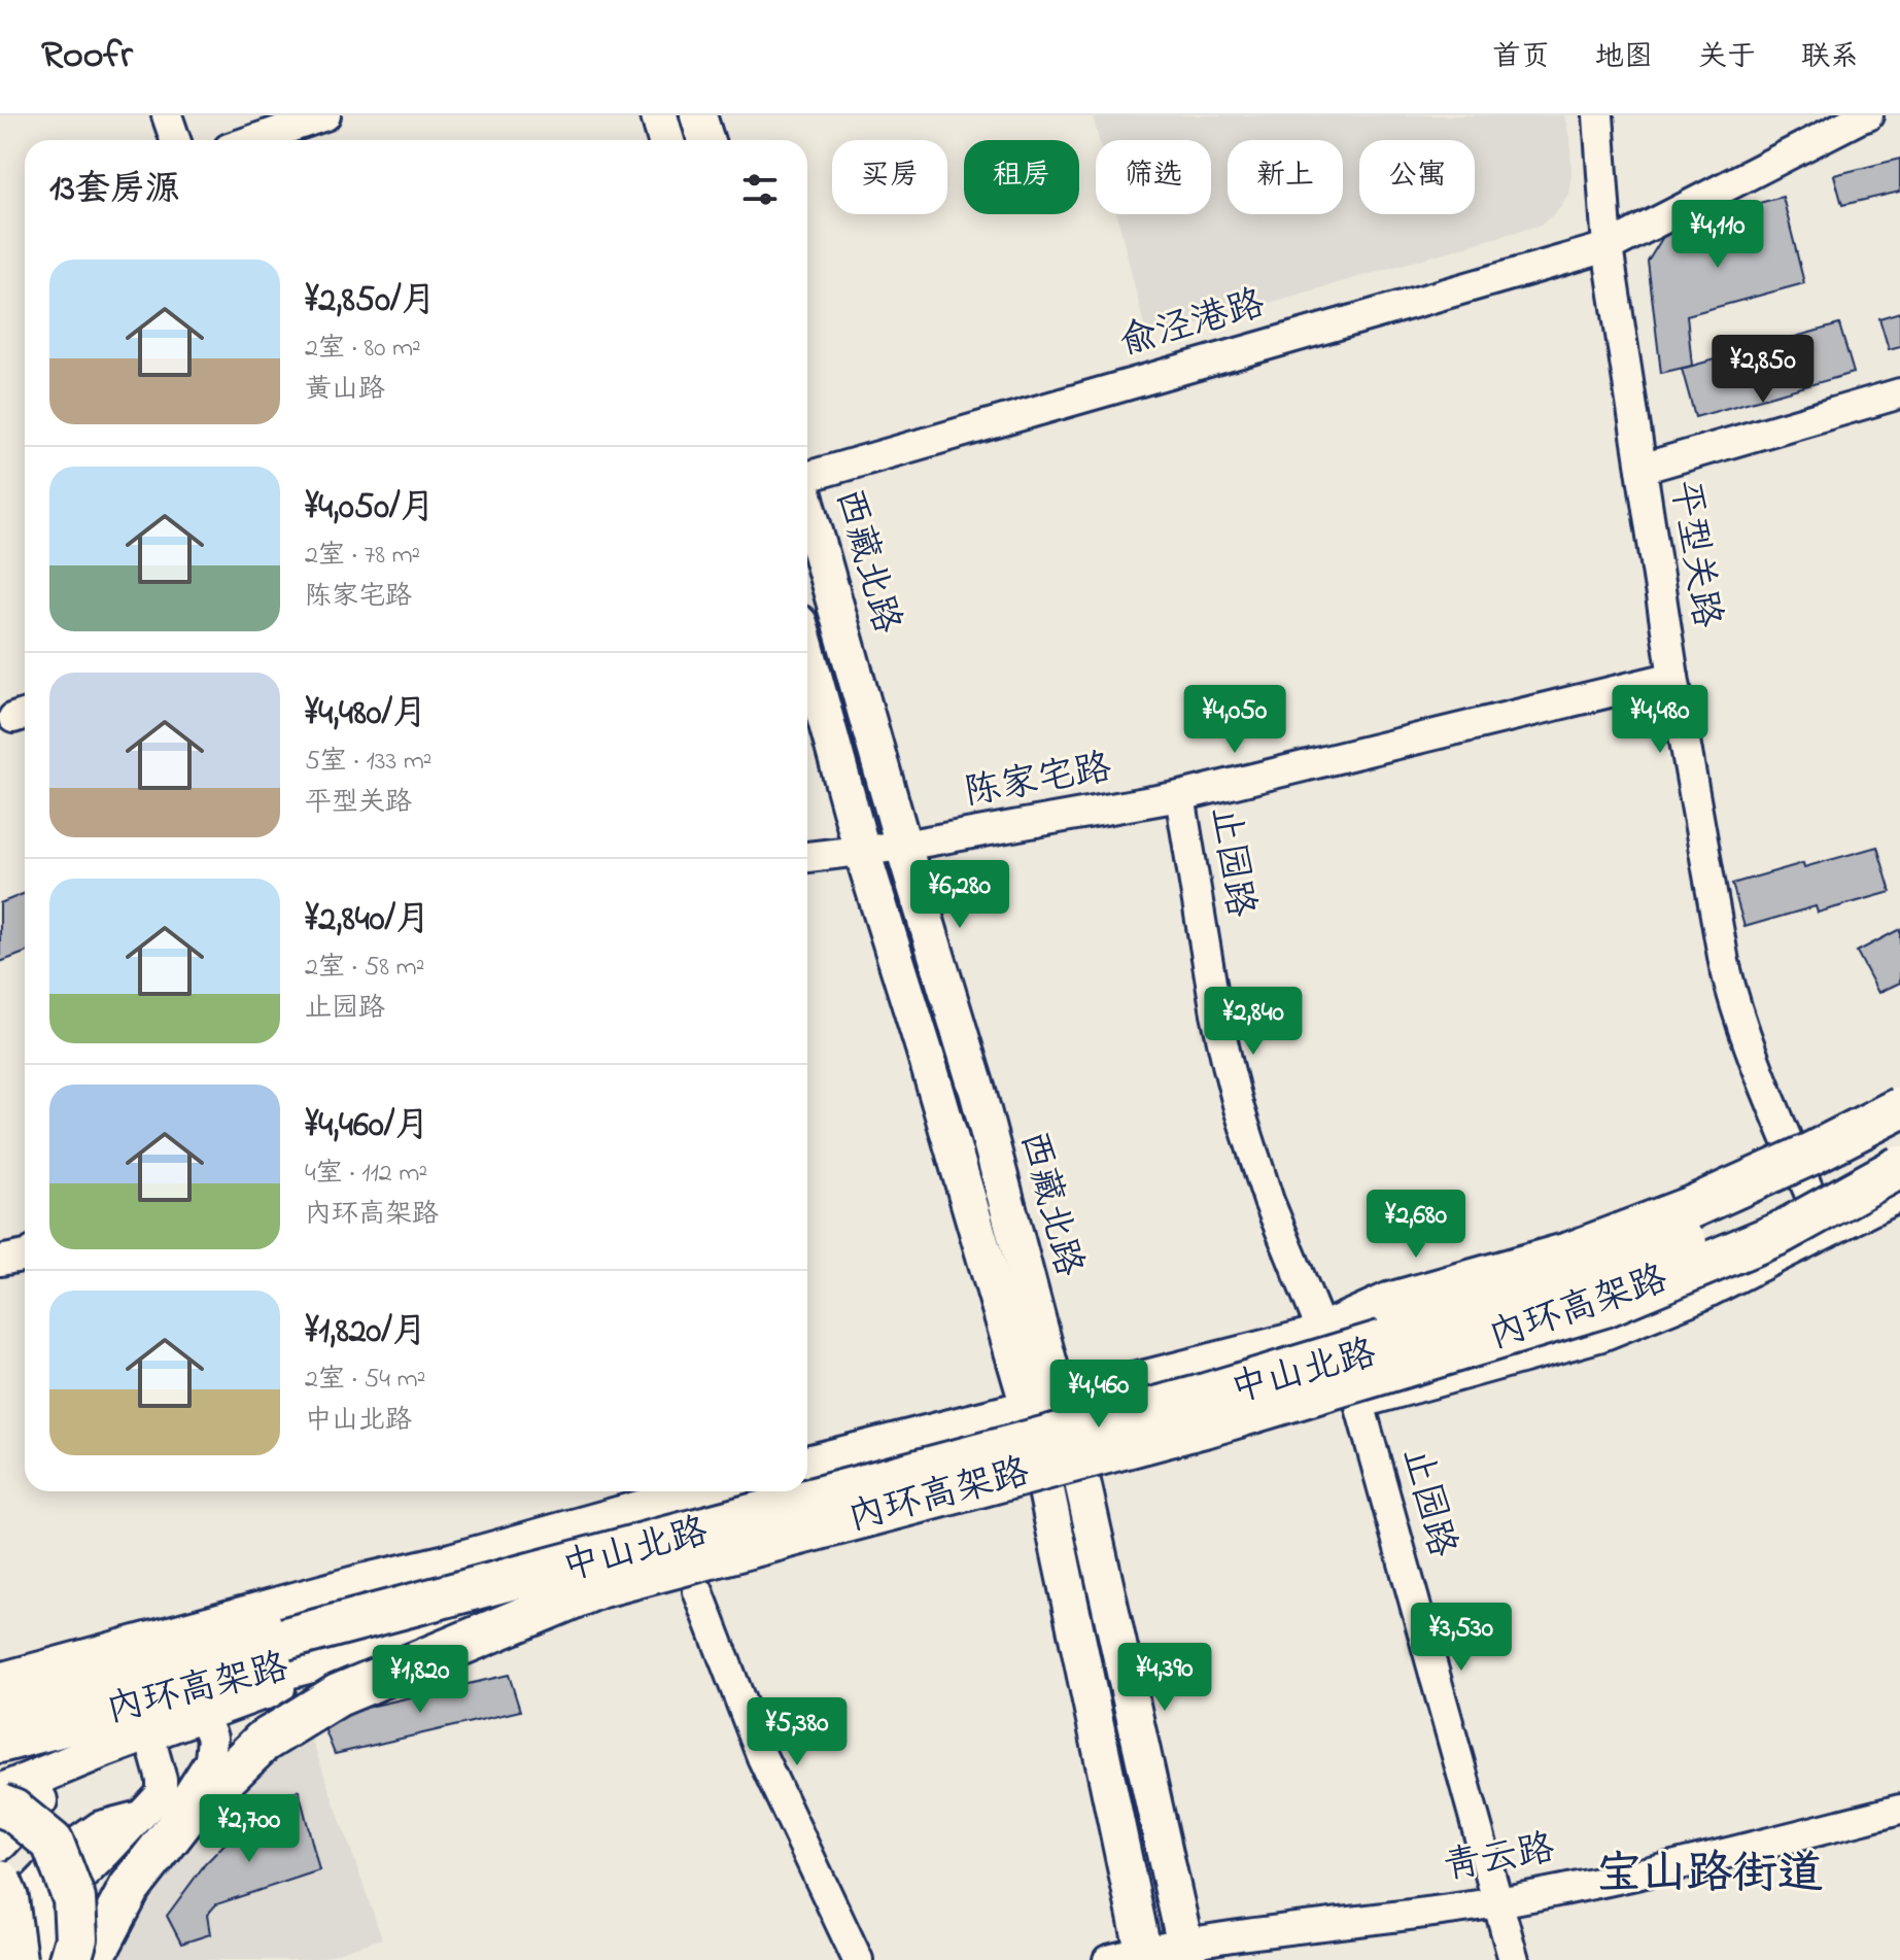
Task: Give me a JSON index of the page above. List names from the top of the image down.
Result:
{
  "streets": {
    "highway": ["内环高架路"],
    "main road": ["西藏北路", "中山北路"],
    "street": [
      "俞泾港路",
      "平型关路",
      "陈家宅路",
      "止园路",
      "青云路"
    ]
  },
  "crossings": [
    ["俞泾港路", "平型关路"],
    ["平型关路", "陈家宅路"],
    ["平型关路", "中山北路"],
    ["西藏北路", "陈家宅路"],
    ["西藏北路", "中山北路"],
    ["西藏北路", "青云路"],
    ["陈家宅路", "止园路"],
    ["止园路", "中山北路"],
    ["止园路", "青云路"]
  ],
  "districts": ["宝山路街道"],
  "page": {
    "header": "Roofr",
    "nav": [
      "首页",
      "地图",
      "关于",
      "联系"
    ],
    "chip": [
      "买房",
      "租房",
      "筛选",
      "新上",
      "公寓"
    ],
    "heading": "13套房源",
    "price": [
      "¥4,110",
      "¥2,850",
      "¥4,050",
      "¥4,480",
      "¥6,280",
      "¥2,840",
      "¥2,680",
      "¥4,460",
      "¥3,530",
      "¥4,390",
      "¥1,820",
      "¥5,380",
      "¥2,700"
    ],
    "list": [
      {
        "name": "¥2,850/月",
        "note": "2室 · 80 m² · 黄山路"
      },
      {
        "name": "¥4,050/月",
        "note": "2室 · 78 m² · 陈家宅路"
      },
      {
        "name": "¥4,480/月",
        "note": "5室 · 133 m² · 平型关路"
      },
      {
        "name": "¥2,840/月",
        "note": "2室 · 58 m² · 止园路"
      },
      {
        "name": "¥4,460/月",
        "note": "4室 · 112 m² · 内环高架路"
      },
      {
        "name": "¥1,820/月",
        "note": "2室 · 54 m² · 中山北路"
      }
    ]
  }
}
